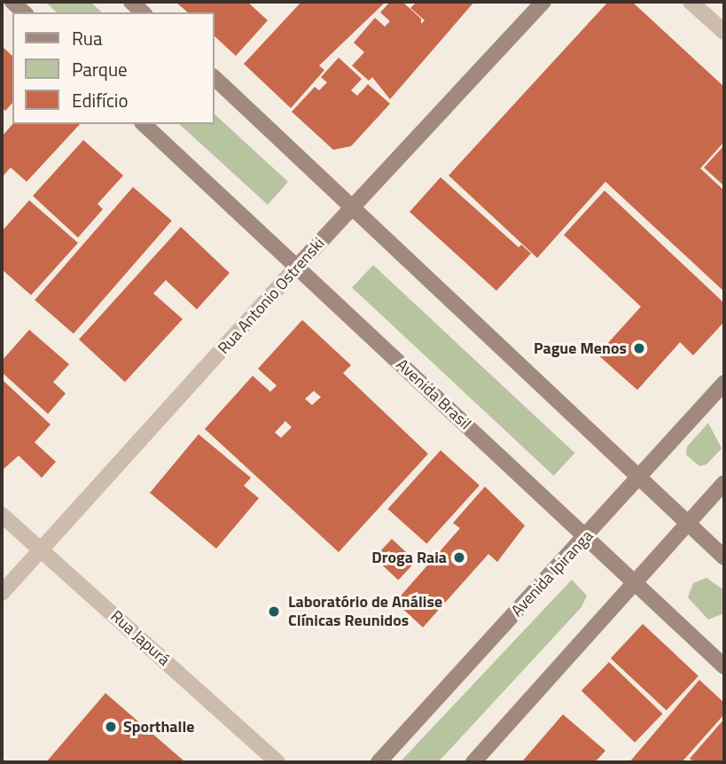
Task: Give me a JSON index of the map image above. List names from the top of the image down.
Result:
{
  "streets": {
    "main road": ["Rua Antonio Ostrenski", "Avenida Brasil", "Avenida Ipiranga"],
    "street": ["Rua Japurá"]
  },
  "crossings": [
    ["Rua Antonio Ostrenski", "Avenida Brasil"],
    ["Rua Antonio Ostrenski", "Rua Japurá"],
    ["Avenida Brasil", "Avenida Ipiranga"]
  ],
  "places": [
    "Pague Menos",
    "Droga Raia",
    "Laboratório de Análise Clínicas Reunidos",
    "Sporthalle"
  ],
  "legend": ["Rua", "Parque", "Edifício"]
}
